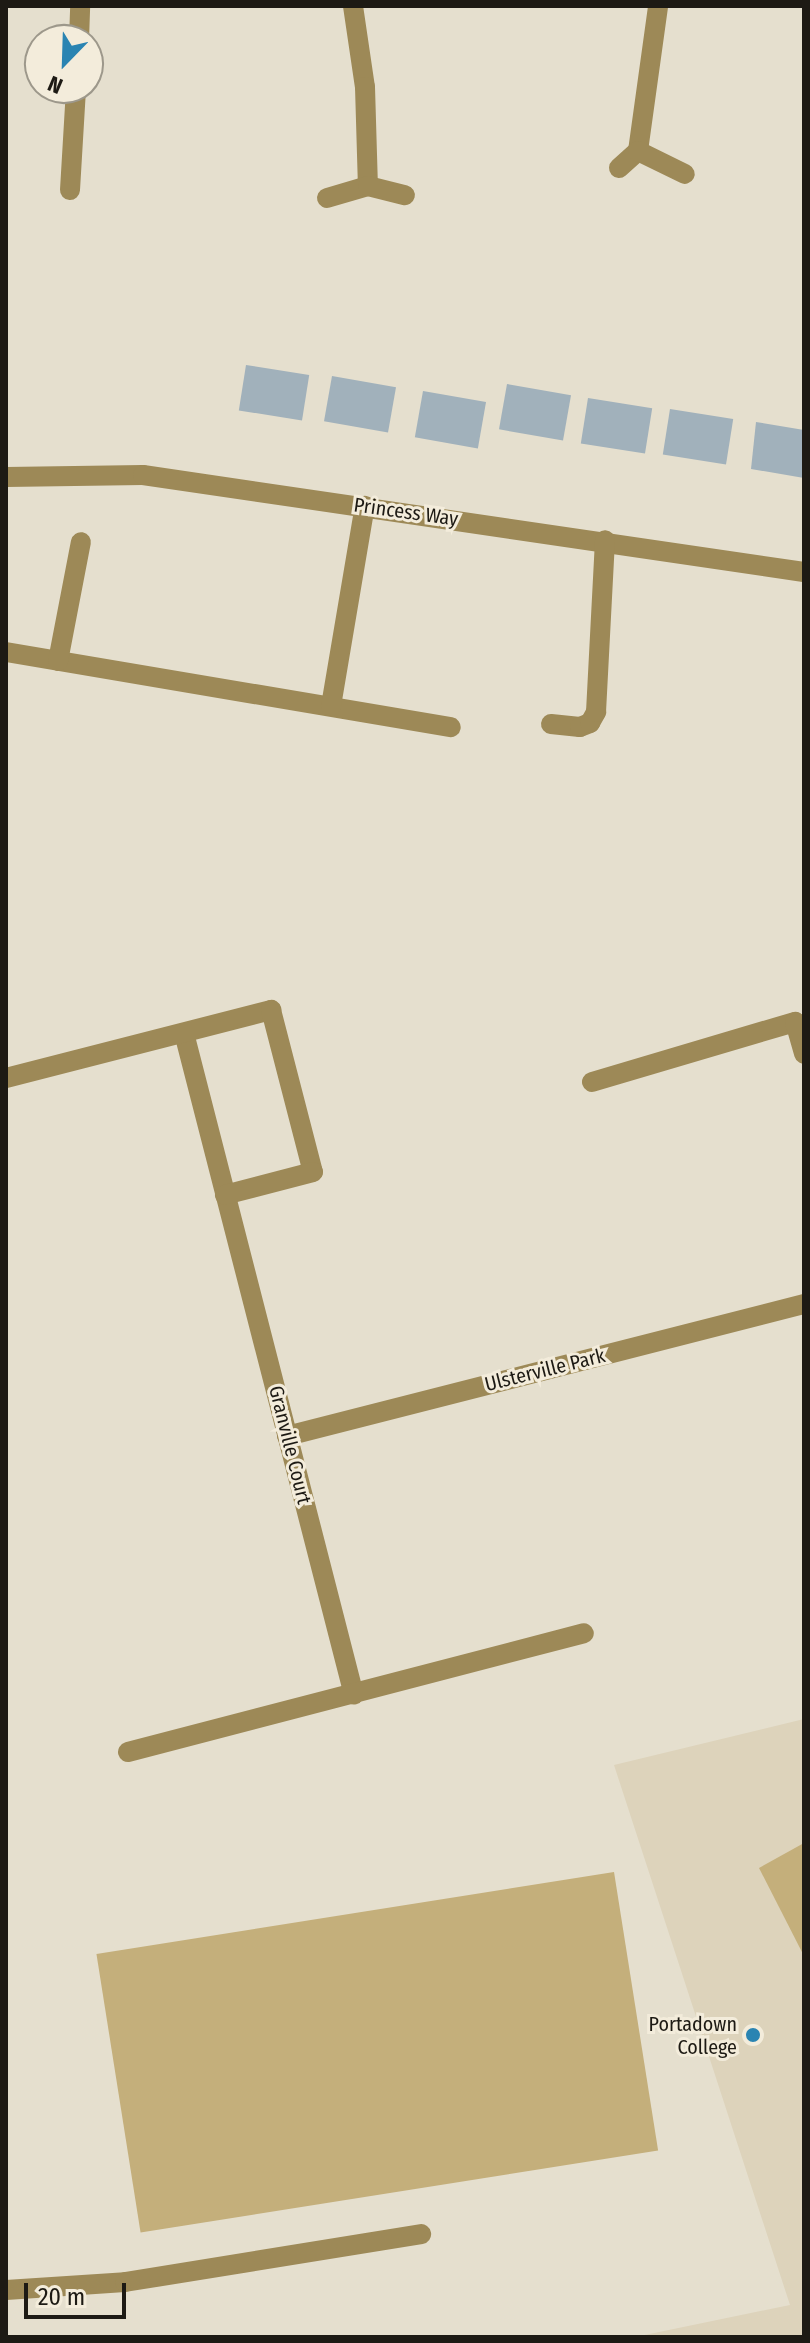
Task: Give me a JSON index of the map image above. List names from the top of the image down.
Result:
{
  "streets": {
    "street": ["Princess Way", "Ulsterville Park", "Granville Court"]
  },
  "crossings": [
    ["Ulsterville Park", "Granville Court"]
  ],
  "places": ["Portadown College"],
  "scale_bar": "20 m",
  "north": "bottom left"
}
